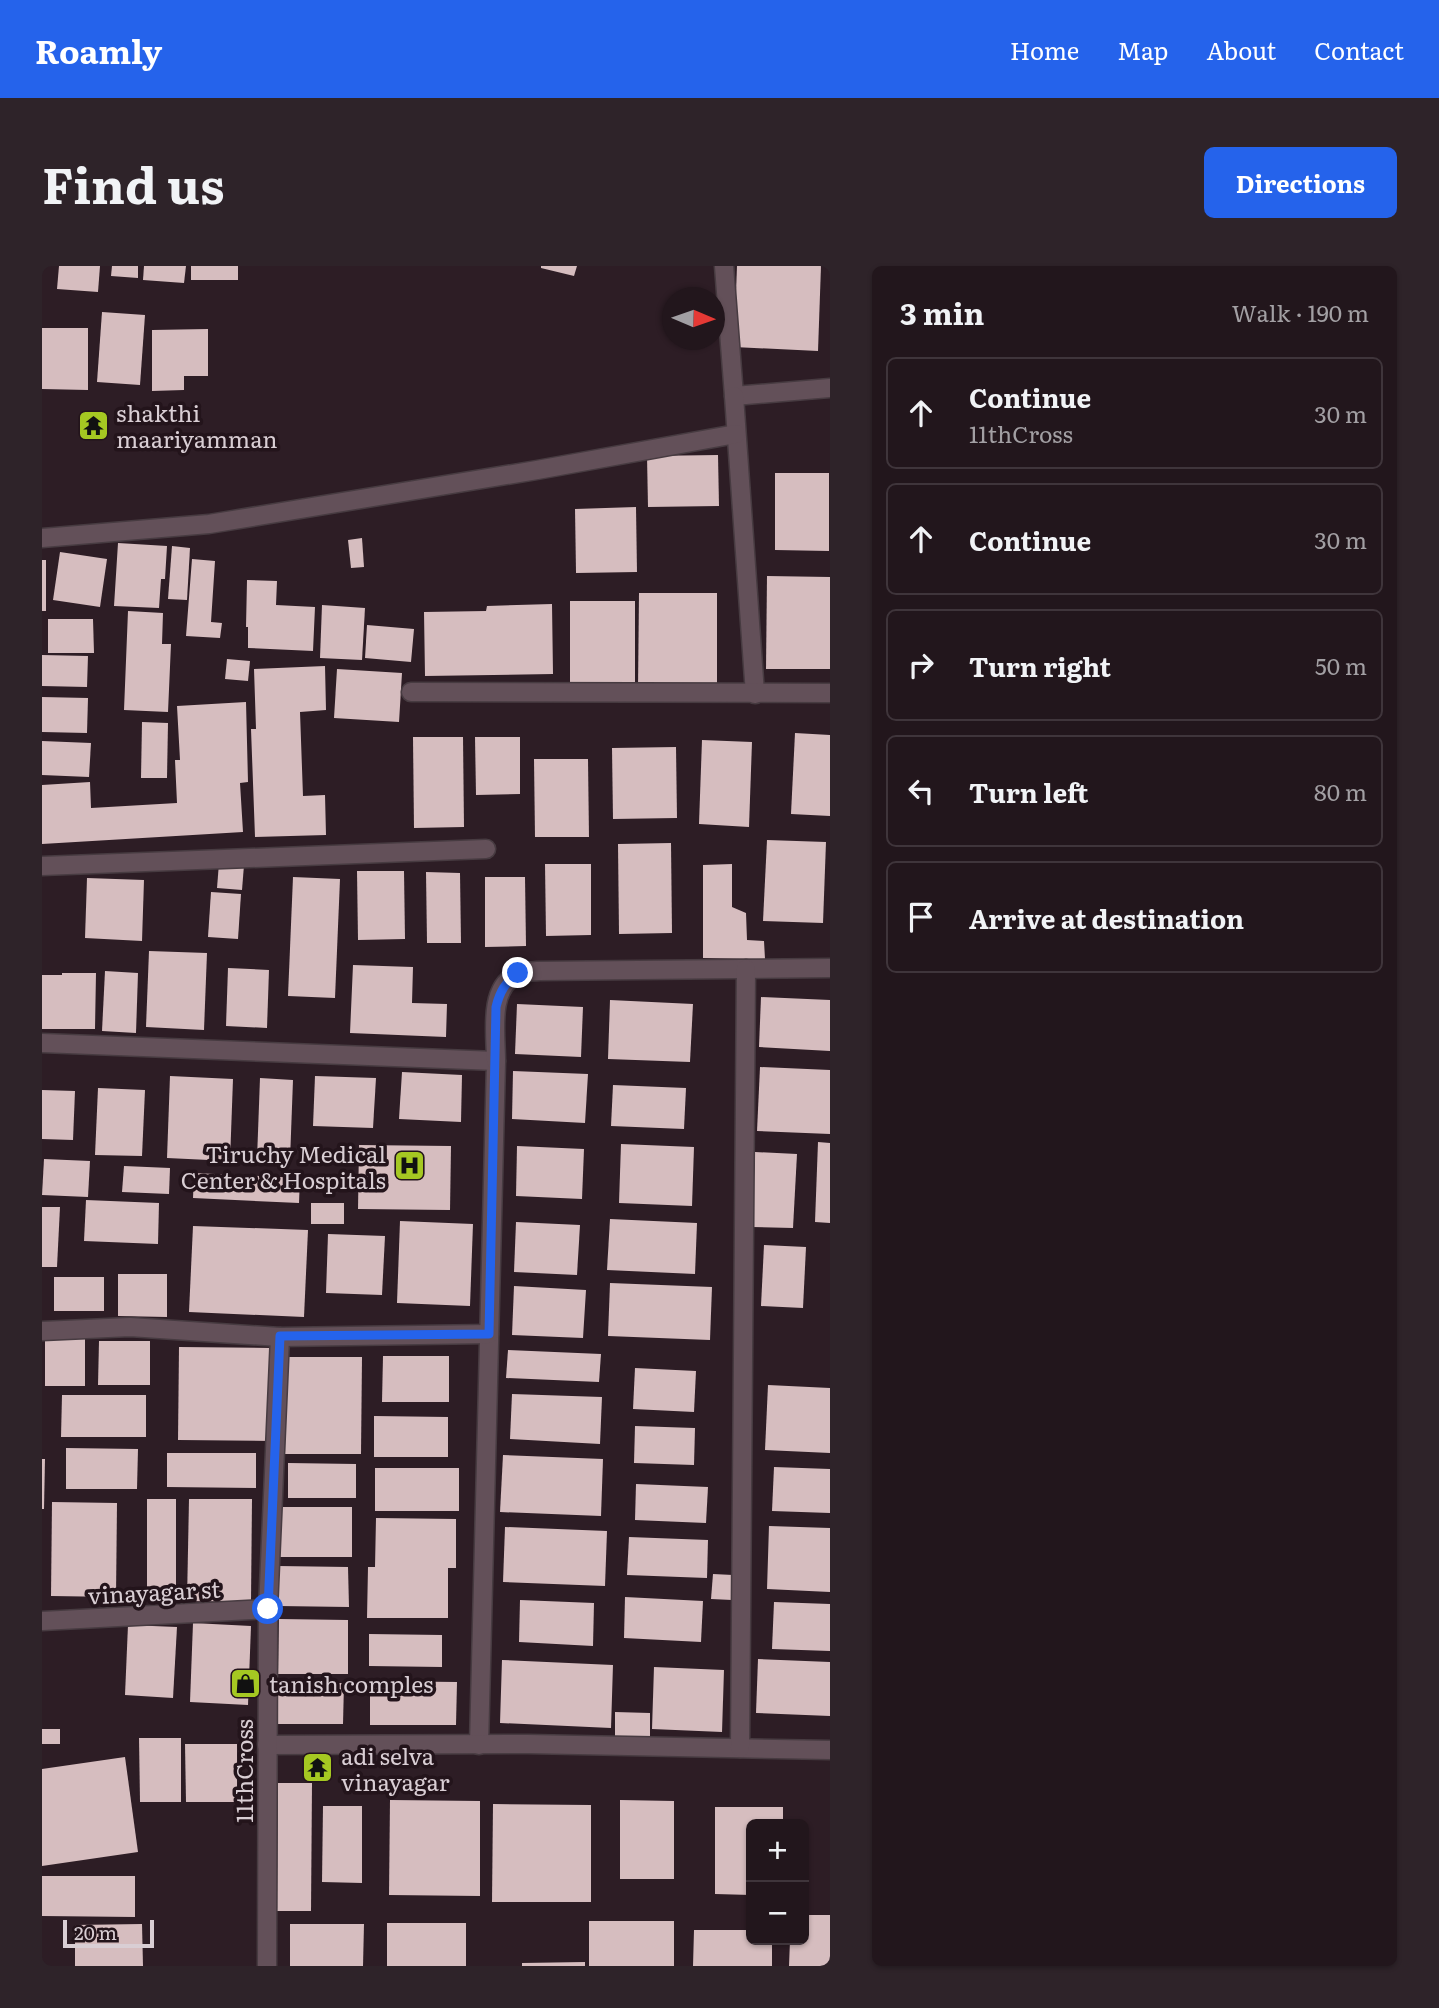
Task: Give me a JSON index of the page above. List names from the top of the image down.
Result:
{
  "streets": {
    "street": ["vinayagar st", "11thCross"]
  },
  "crossings": [
    ["vinayagar st", "11thCross"]
  ],
  "places": {
    "temple": ["shakthi maariyamman", "adi selva vinayagar"],
    "hospital": ["Tiruchy Medical Center & Hospitals"],
    "shop": ["tanish comples"]
  },
  "scale_bar": "20 m",
  "north": "right",
  "page": {
    "header": "Roamly",
    "nav": [
      "Home",
      "Map",
      "About",
      "Contact"
    ],
    "title": "Find us",
    "buttons": "Directions",
    "heading": ["3 min", "Walk · 190 m"],
    "list": [
      ["Continue", "11thCross", "30 m"],
      ["Continue", "30 m"],
      ["Turn right", "50 m"],
      ["Turn left", "80 m"],
      "Arrive at destination"
    ],
    "map_buttons": ["+", "−"],
    "scale": "20 m"
  }
}
